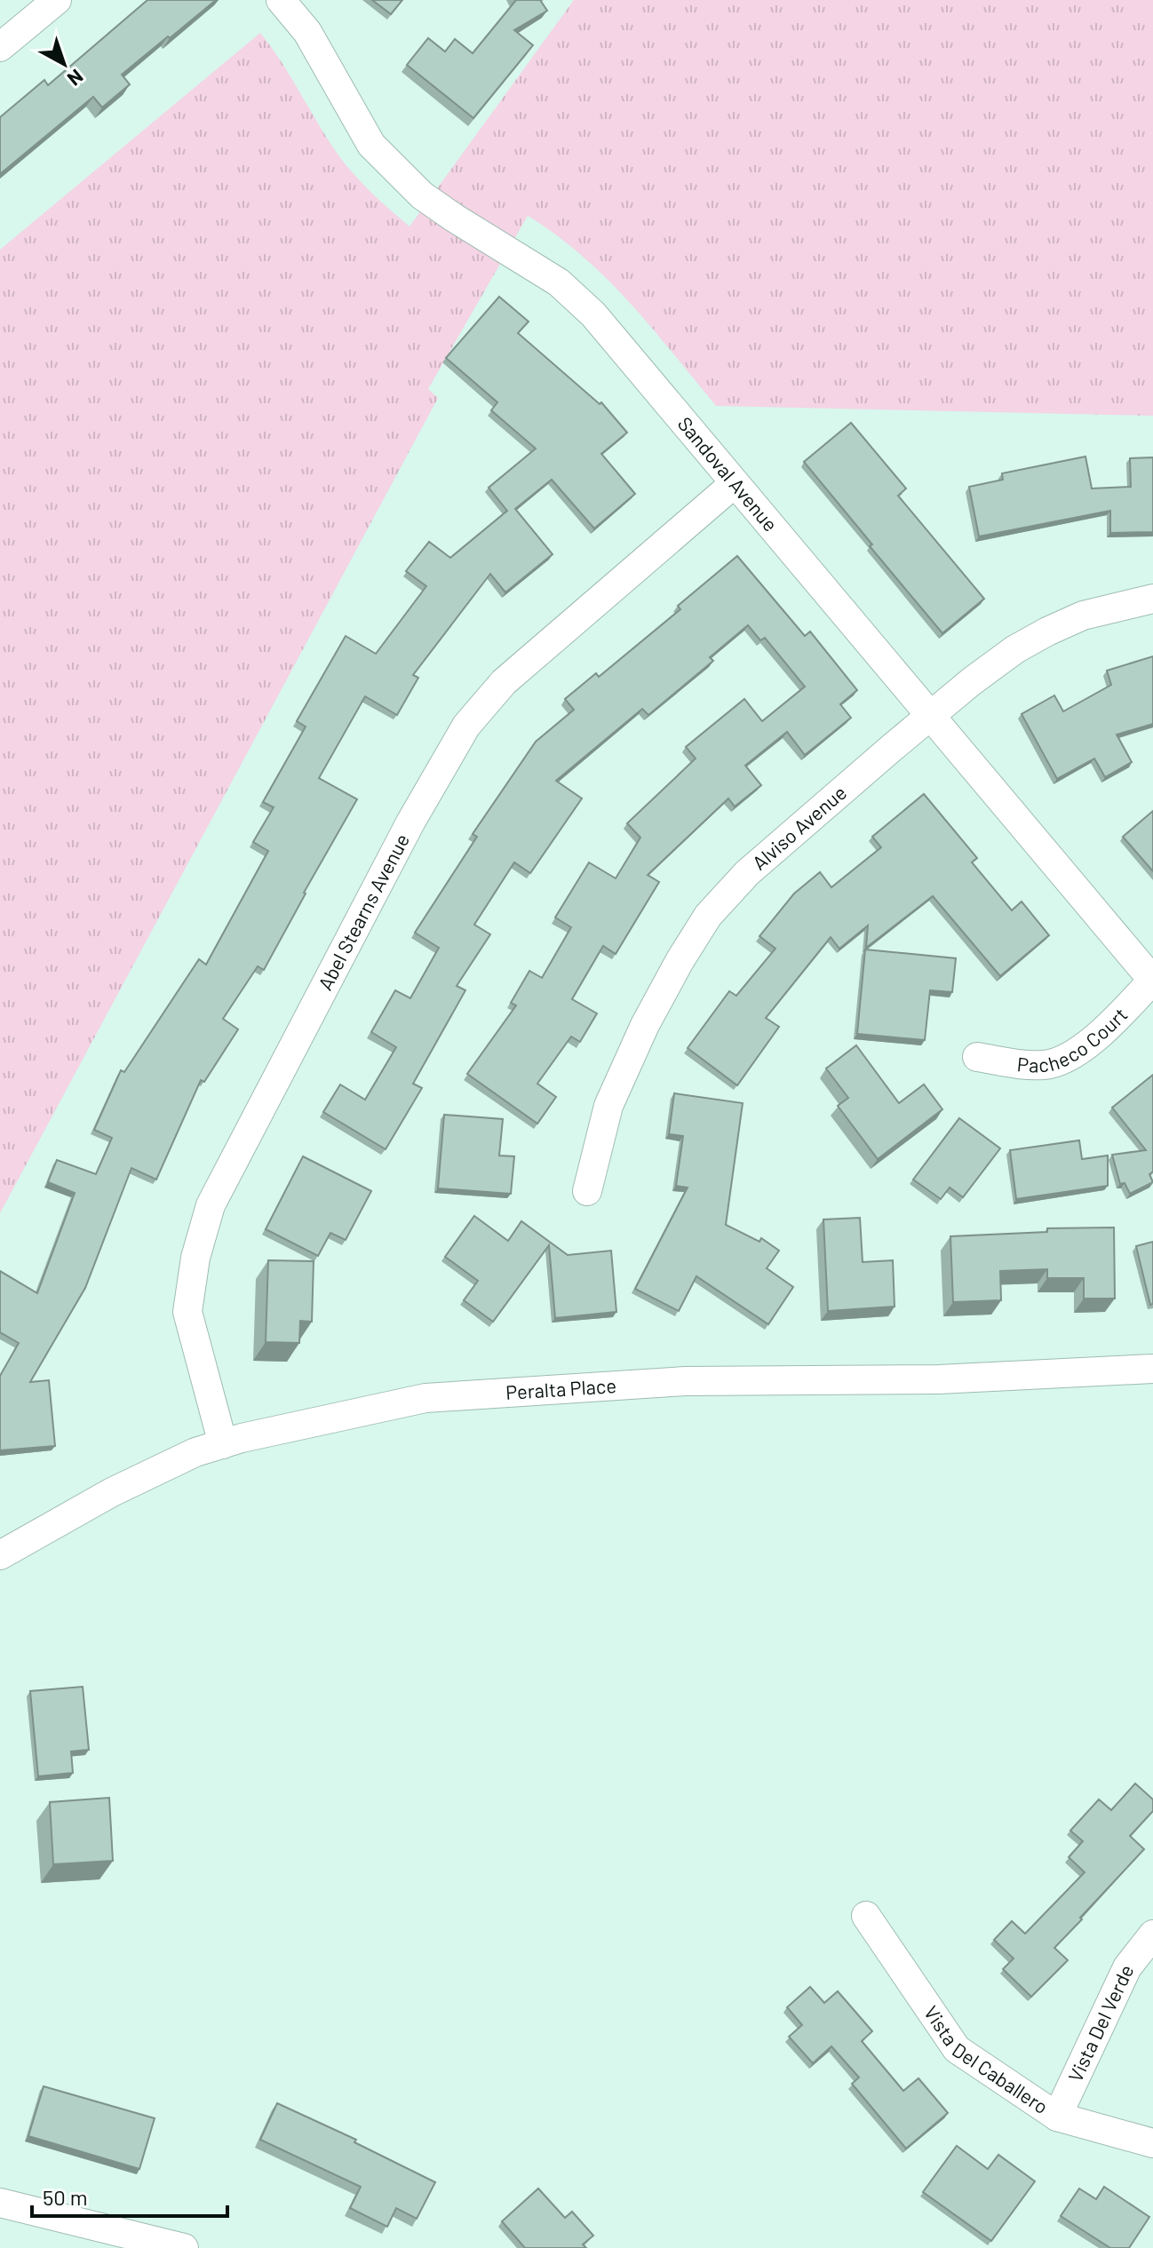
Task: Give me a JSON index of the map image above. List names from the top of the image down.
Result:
{
  "streets": {
    "street": [
      "Sandoval Avenue",
      "Alviso Avenue",
      "Abel Stearns Avenue",
      "Pacheco Court",
      "Peralta Place",
      "Vista Del Verde",
      "Vista Del Caballero"
    ]
  },
  "crossings": [
    ["Sandoval Avenue", "Alviso Avenue"],
    ["Sandoval Avenue", "Abel Stearns Avenue"],
    ["Sandoval Avenue", "Pacheco Court"],
    ["Abel Stearns Avenue", "Peralta Place"],
    ["Vista Del Verde", "Vista Del Caballero"]
  ],
  "scale_bar": "50 m",
  "north": "bottom right"
}
